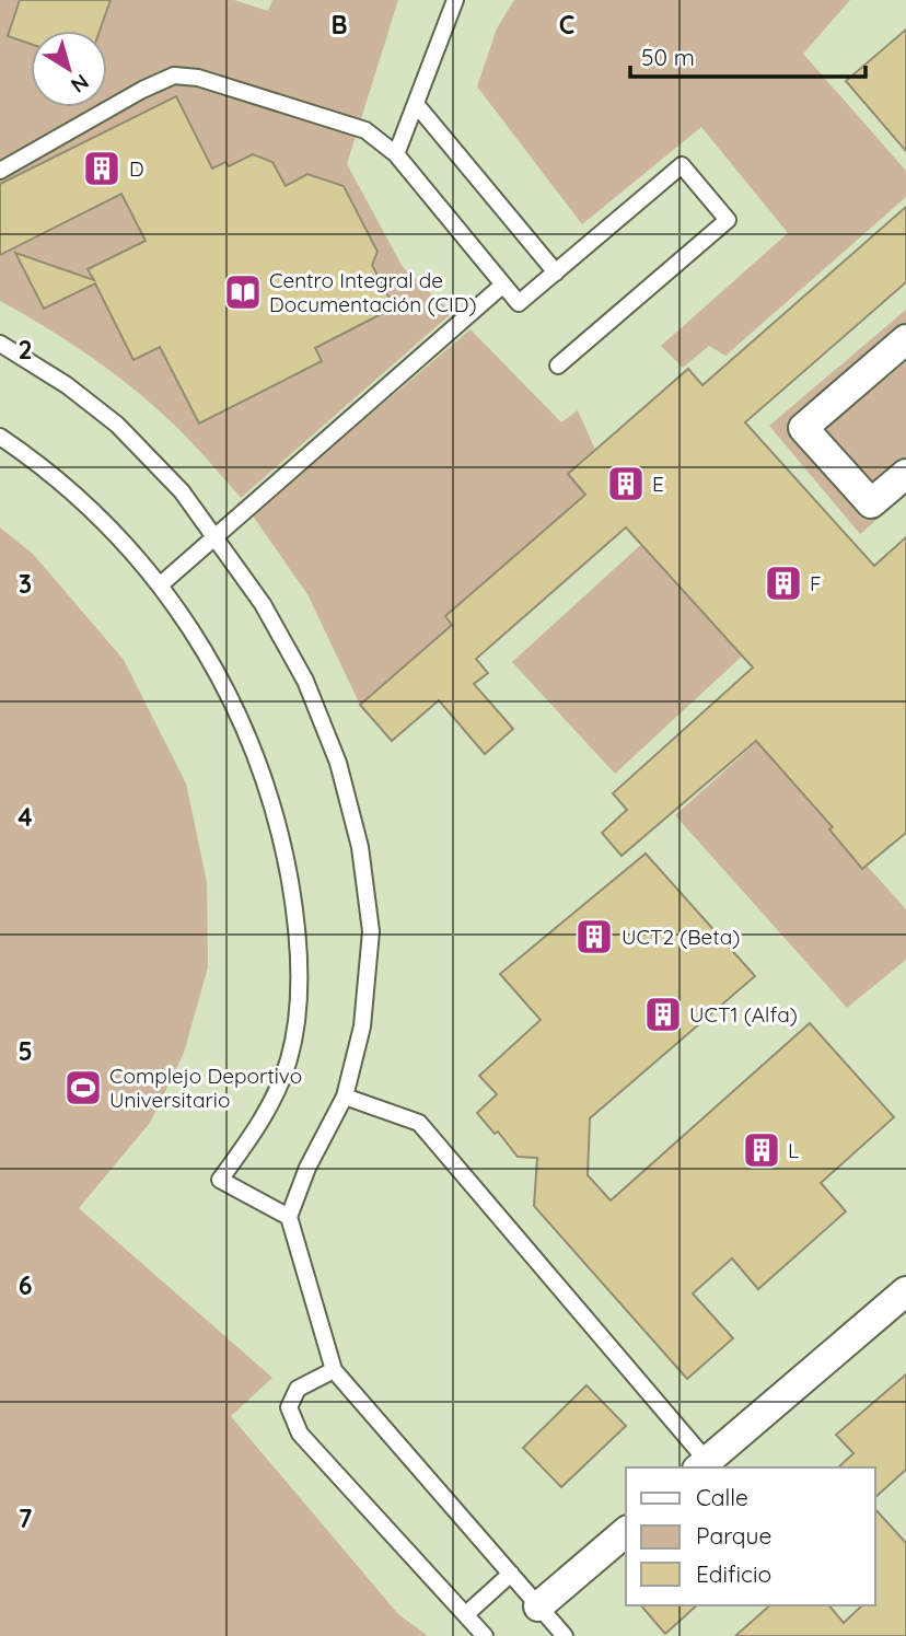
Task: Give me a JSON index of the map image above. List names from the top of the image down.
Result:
{
  "places": {
    "building": [
      "D",
      "E",
      "F",
      "UCT2 (Beta)",
      "UCT1 (Alfa)",
      "L"
    ],
    "library": ["Centro Integral de Documentación (CID)"],
    "sports": ["Complejo Deportivo Universitario"]
  },
  "legend": ["Calle", "Parque", "Edificio"],
  "scale_bar": "50 m",
  "north": "bottom right",
  "grid": {
    "columns": ["B", "C"],
    "rows": [
      "2",
      "3",
      "4",
      "5",
      "6",
      "7"
    ]
  }
}
